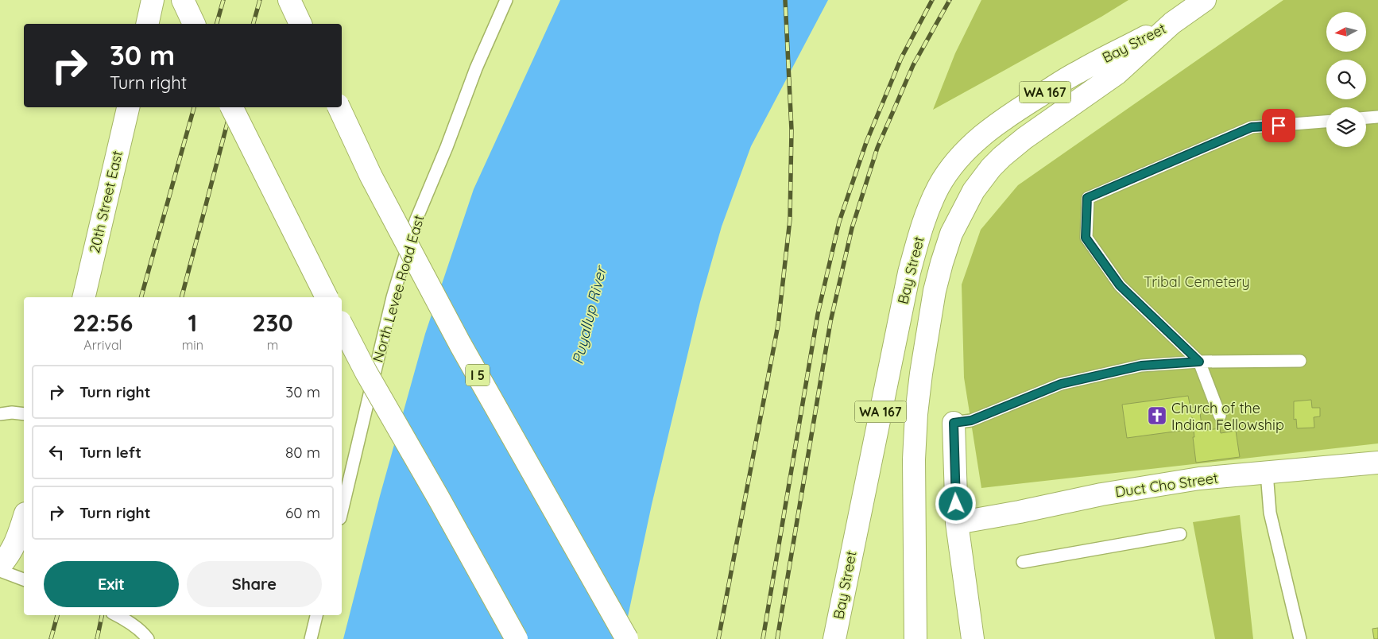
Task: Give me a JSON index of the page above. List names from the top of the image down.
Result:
{
  "streets": {
    "main road": [
      "Bay Street",
      "WA 167",
      "20th Street East",
      "I 5",
      "Duct Cho Street"
    ],
    "lane": ["North Levee Road East"]
  },
  "water": ["Puyallup River"],
  "parks": ["Tribal Cemetery"],
  "places": {
    "church": ["Church of the Indian Fellowship"]
  },
  "north": "left",
  "page": {
    "turn": ["30 m", "Turn right"],
    "eta": [
      "22:56",
      "Arrival",
      "1",
      "min",
      "230",
      "m"
    ],
    "list": [
      {
        "name": "Turn right",
        "value": "30 m"
      },
      {
        "name": "Turn left",
        "value": "80 m"
      },
      {
        "name": "Turn right",
        "value": "60 m"
      }
    ],
    "buttons": ["Exit", "Share"]
  }
}
